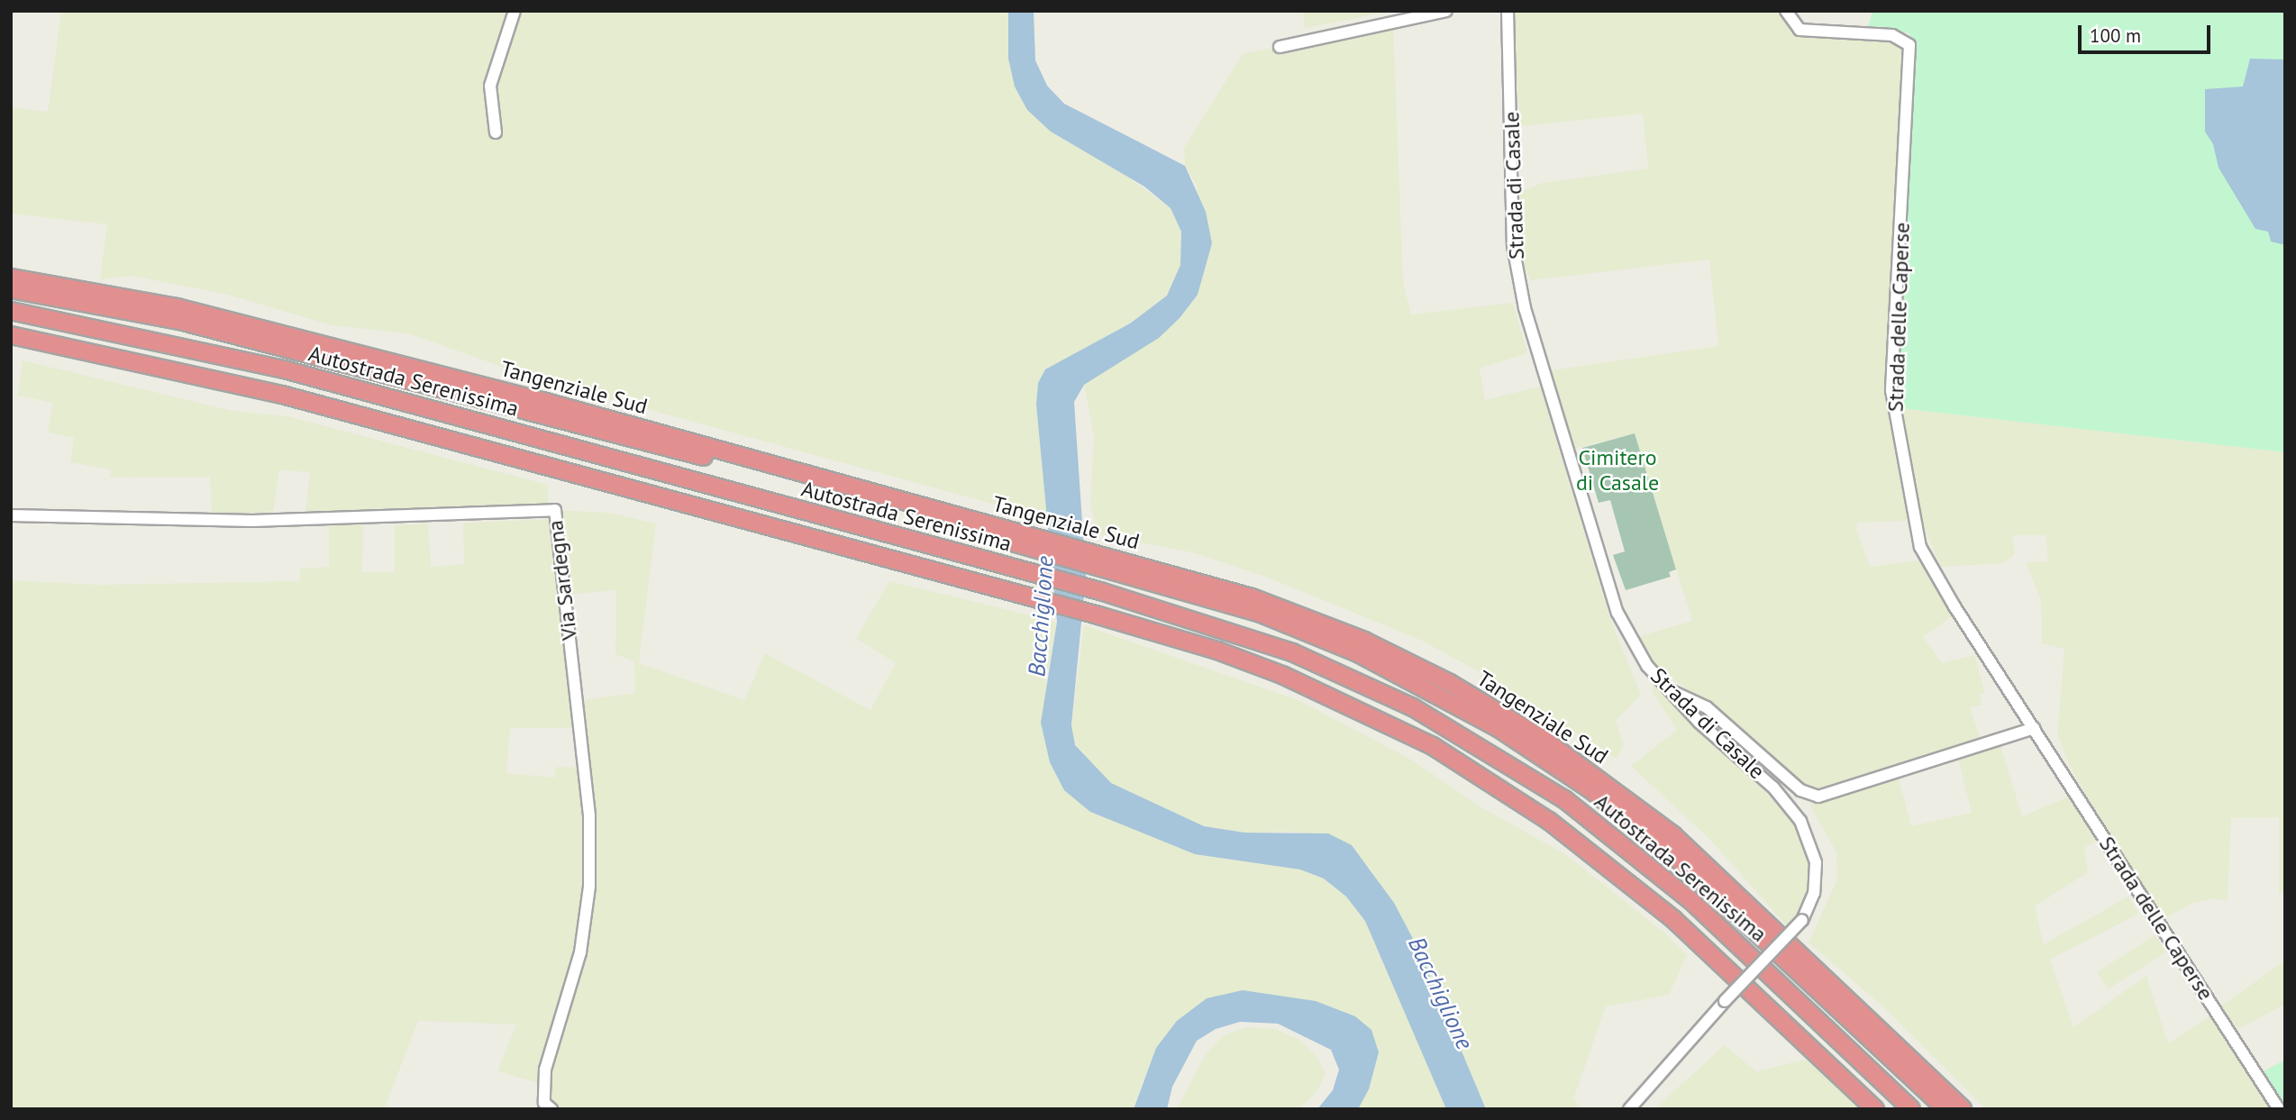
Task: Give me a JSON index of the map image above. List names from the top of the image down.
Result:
{
  "streets": {
    "highway": ["Autostrada Serenissima", "Tangenziale Sud"],
    "street": ["Strada di Casale", "Strada delle Caperse", "Via Sardegna"]
  },
  "water": ["Bacchiglione"],
  "parks": ["Cimitero di Casale"],
  "scale_bar": "100 m"
}
